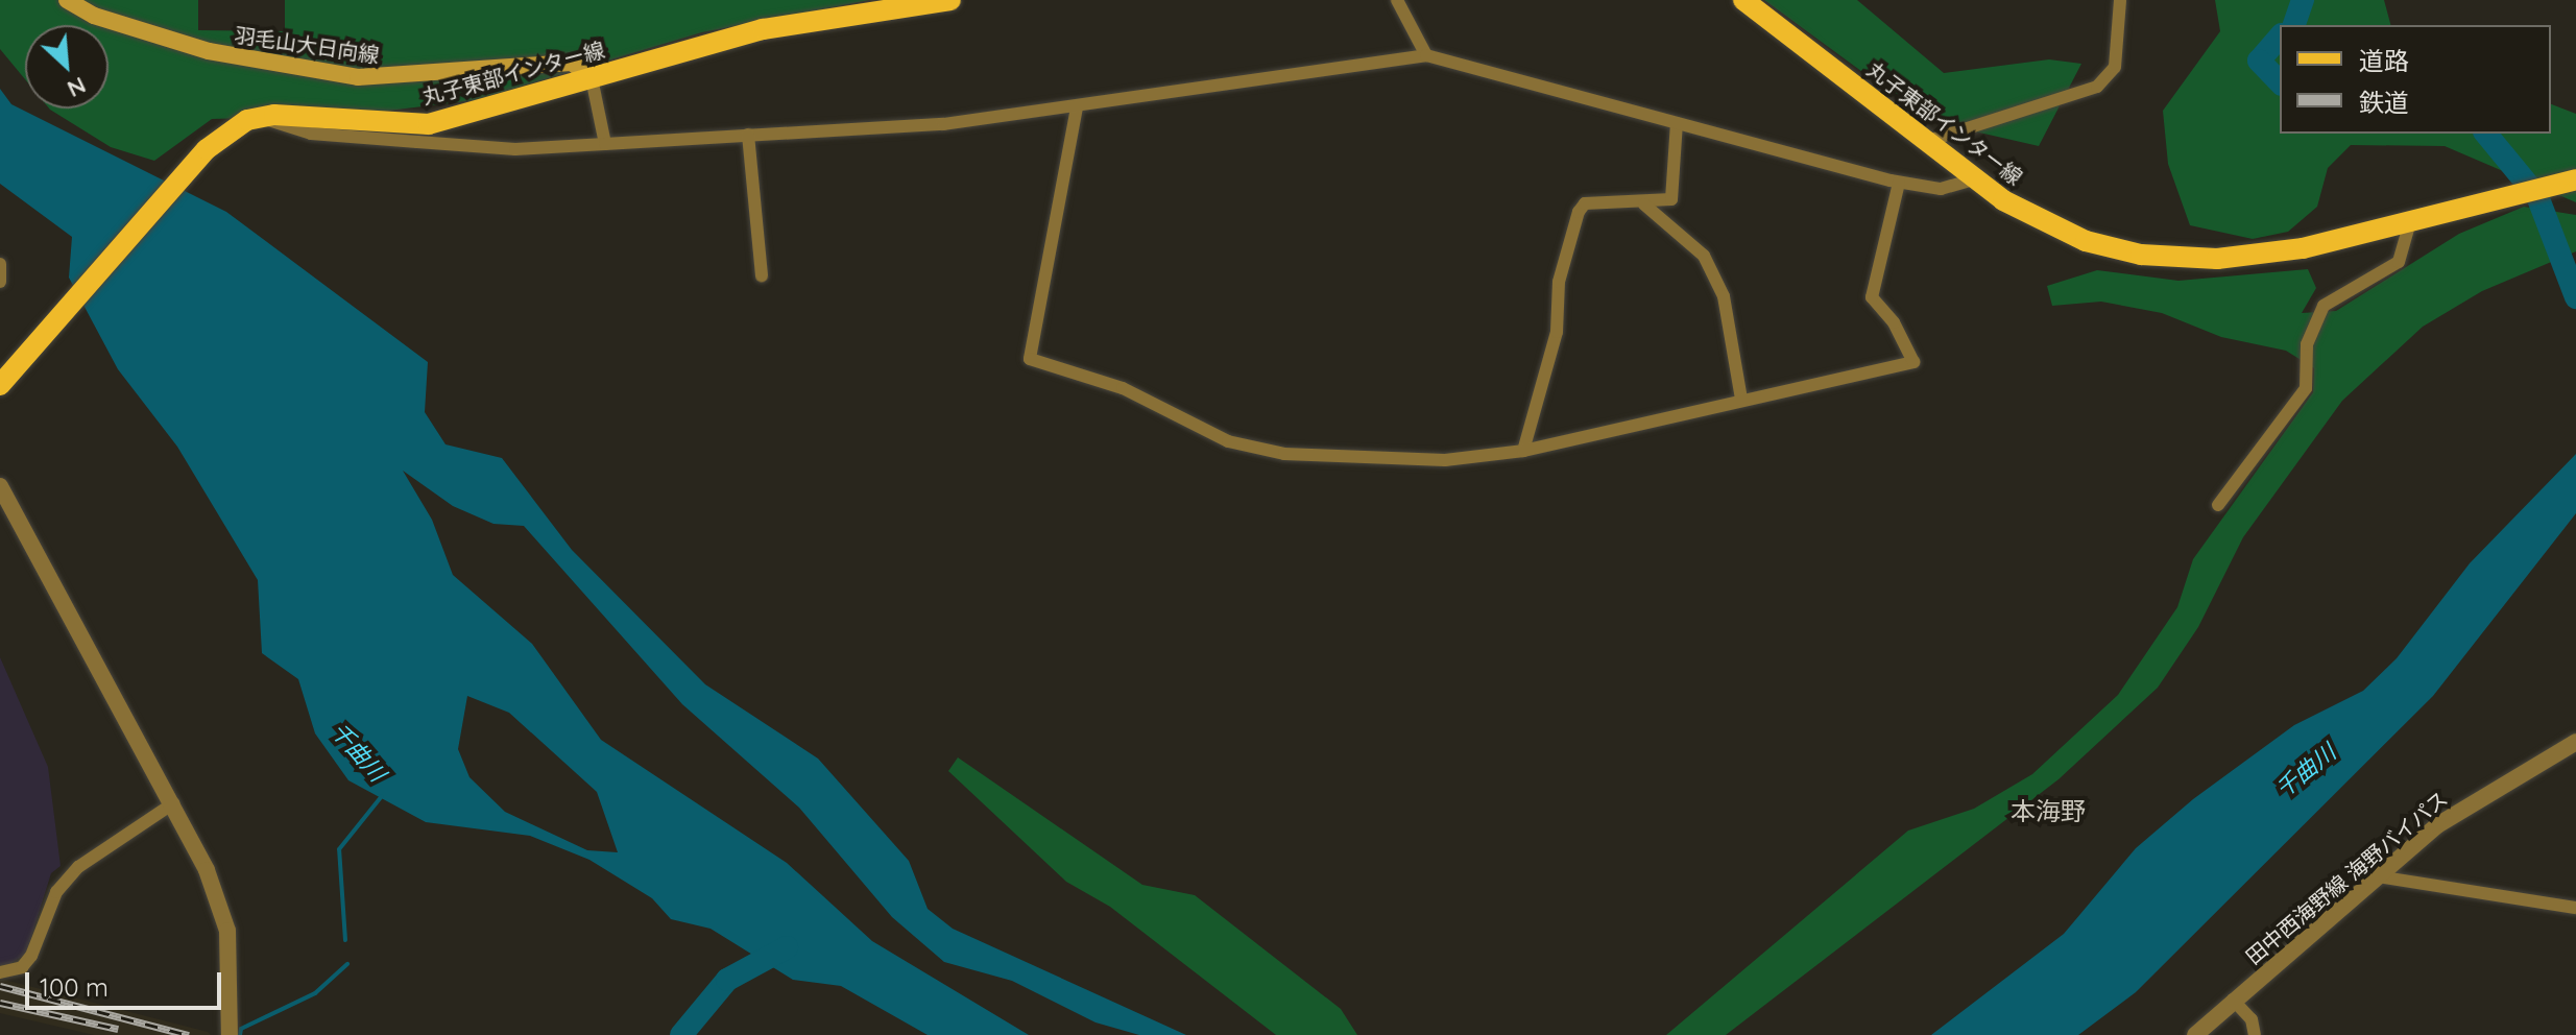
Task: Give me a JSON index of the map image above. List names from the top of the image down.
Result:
{
  "streets": {
    "main road": ["羽毛山大日向線", "丸子東部インター線"],
    "street": ["田中西海野線 海野バイパス"]
  },
  "crossings": [
    ["羽毛山大日向線", "丸子東部インター線"]
  ],
  "districts": ["本海野"],
  "water": ["千曲川"],
  "legend": ["道路", "鉄道"],
  "scale_bar": "100 m",
  "north": "bottom right"
}
